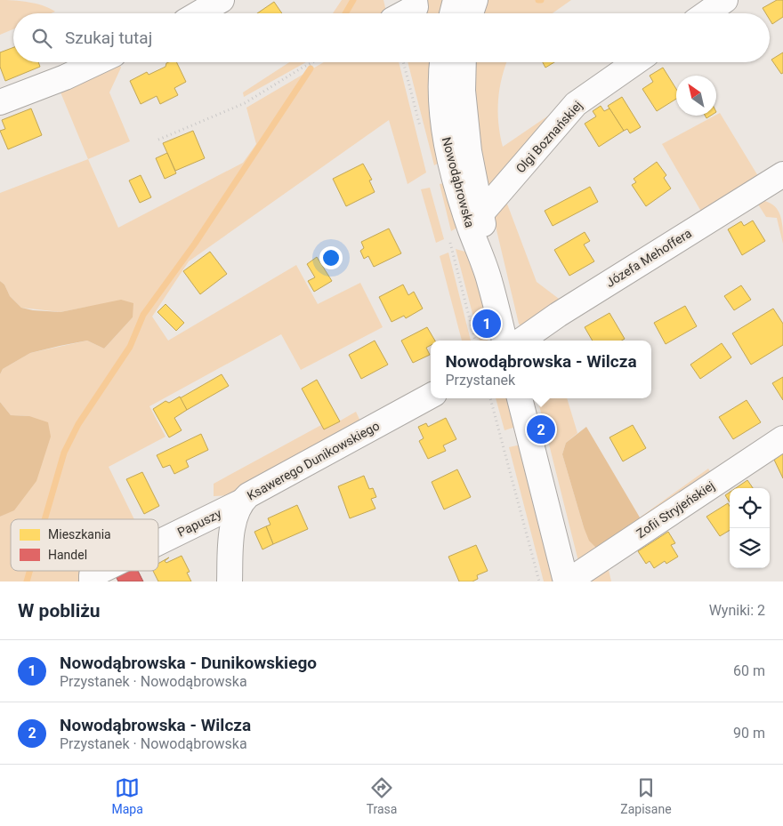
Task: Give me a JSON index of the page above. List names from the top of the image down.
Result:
{
  "streets": {
    "street": [
      "Olgi Boznańskiej",
      "Nowodąbrowska",
      "Józefa Mehoffera",
      "Ksawerego Dunikowskiego",
      "Zofii Stryjeńskiej",
      "Papuszy"
    ]
  },
  "crossings": [
    ["Olgi Boznańskiej", "Nowodąbrowska"],
    ["Ksawerego Dunikowskiego", "Papuszy"]
  ],
  "legend": ["Mieszkania", "Handel"],
  "north": "top left",
  "page": {
    "search": "Szukaj tutaj",
    "pins": ["1", "2"],
    "popup": ["Nowodąbrowska - Wilcza", "Przystanek"],
    "heading": ["W pobliżu", "Wyniki: 2"],
    "list": [
      {
        "mark": "1",
        "name": "Nowodąbrowska - Dunikowskiego",
        "note": "Przystanek · Nowodąbrowska",
        "value": "60 m"
      },
      {
        "mark": "2",
        "name": "Nowodąbrowska - Wilcza",
        "note": "Przystanek · Nowodąbrowska",
        "value": "90 m"
      }
    ],
    "nav": ["Mapa", "Trasa", "Zapisane"]
  }
}
